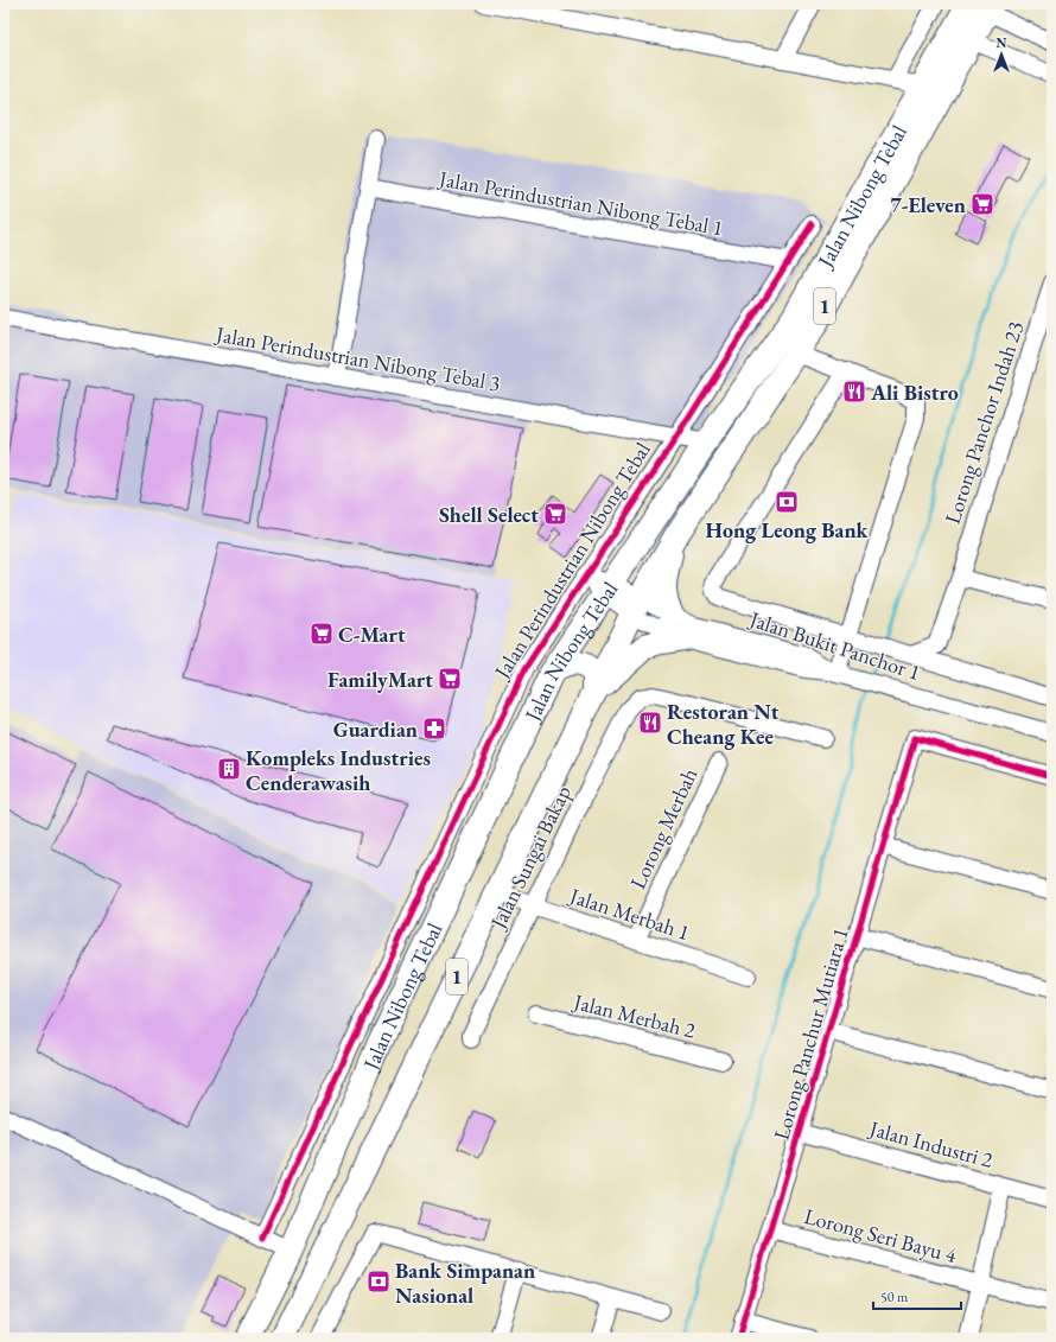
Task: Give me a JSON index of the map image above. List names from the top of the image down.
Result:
{
  "streets": {
    "highway": ["Jalan Nibong Tebal", "1"],
    "street": [
      "Jalan Perindustrian Nibong Tebal 1",
      "Jalan Perindustrian Nibong Tebal 3",
      "Lorong Panchor Indah 23",
      "Jalan Perindustrian Nibong Tebal",
      "Jalan Bukit Panchor 1",
      "Lorong Merbah",
      "Jalan Sungai Bakap",
      "Jalan Merbah 1",
      "Jalan Merbah 2",
      "Lorong Panchur Mutiara 1",
      "Jalan Industri 2",
      "Lorong Seri Bayu 4"
    ]
  },
  "crossings": [
    ["Jalan Nibong Tebal", "Jalan Perindustrian Nibong Tebal 3"],
    ["Jalan Nibong Tebal", "Jalan Bukit Panchor 1"],
    ["Jalan Nibong Tebal", "Jalan Merbah 1"],
    ["Jalan Perindustrian Nibong Tebal 1", "Jalan Perindustrian Nibong Tebal"],
    ["Jalan Perindustrian Nibong Tebal 3", "Jalan Perindustrian Nibong Tebal"],
    ["Lorong Panchor Indah 23", "Jalan Bukit Panchor 1"],
    ["Jalan Perindustrian Nibong Tebal", "Jalan Bukit Panchor 1"],
    ["Lorong Merbah", "Jalan Merbah 1"],
    ["Jalan Sungai Bakap", "Jalan Merbah 1"],
    ["Lorong Panchur Mutiara 1", "Jalan Industri 2"],
    ["Lorong Panchur Mutiara 1", "Lorong Seri Bayu 4"]
  ],
  "places": {
    "supermarket": [
      "7-Eleven",
      "Shell Select",
      "C-Mart",
      "FamilyMart"
    ],
    "restaurant": ["Ali Bistro", "Restoran Nt Cheang Kee"],
    "bank": ["Hong Leong Bank", "Bank Simpanan Nasional"],
    "pharmacy": ["Guardian"],
    "building": ["Kompleks Industries Cenderawasih"]
  },
  "scale_bar": "50 m",
  "north": "top"
}
